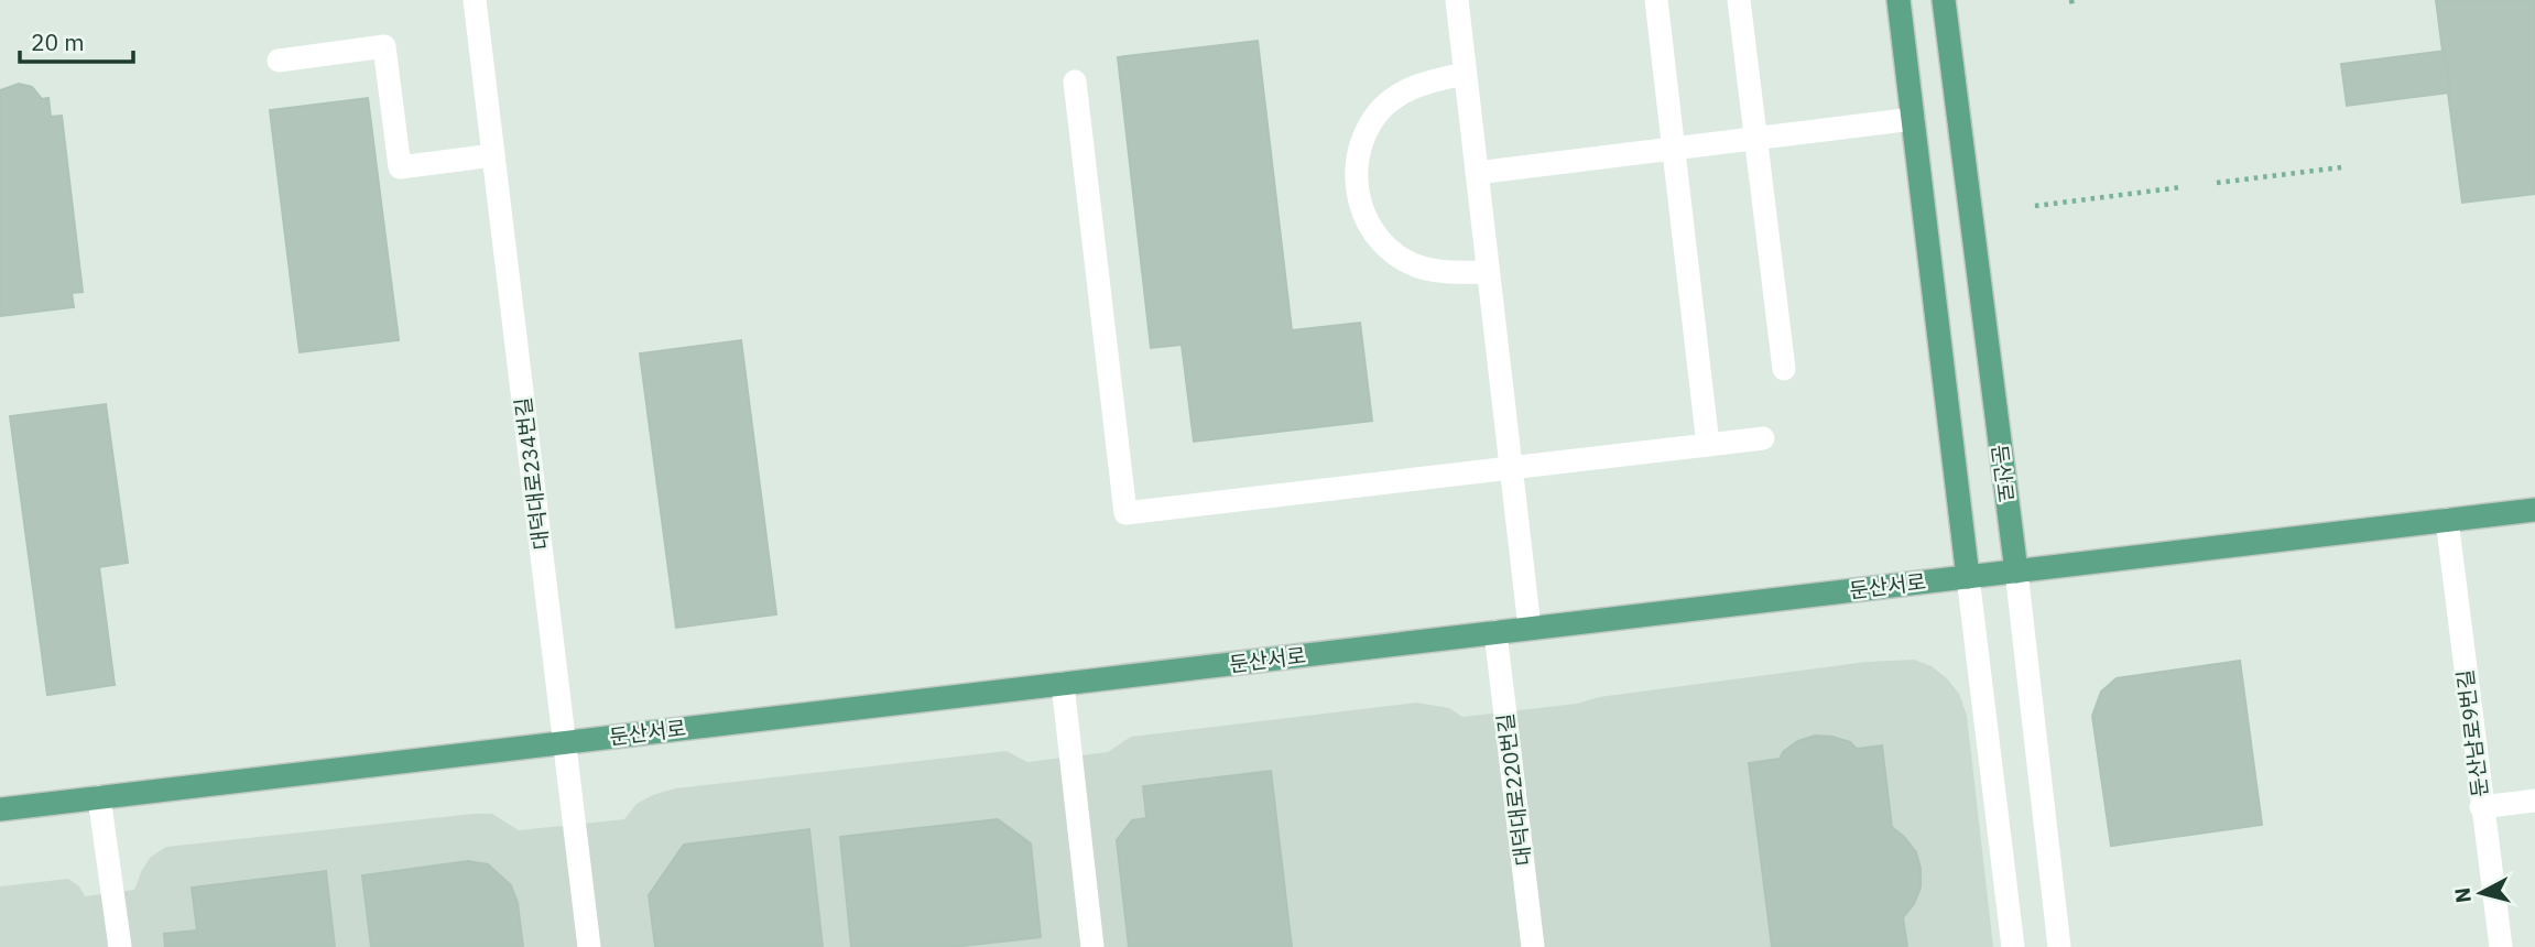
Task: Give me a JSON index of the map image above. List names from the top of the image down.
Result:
{
  "streets": {
    "main road": ["둔산로", "둔산서로"],
    "street": ["대덕대로234번길", "둔산남로9번길", "대덕대로220번길"]
  },
  "crossings": [
    ["대덕대로234번길", "둔산서로"],
    ["둔산로", "둔산서로"],
    ["둔산서로", "둔산남로9번길"],
    ["둔산서로", "대덕대로220번길"]
  ],
  "scale_bar": "20 m",
  "north": "left"
}
